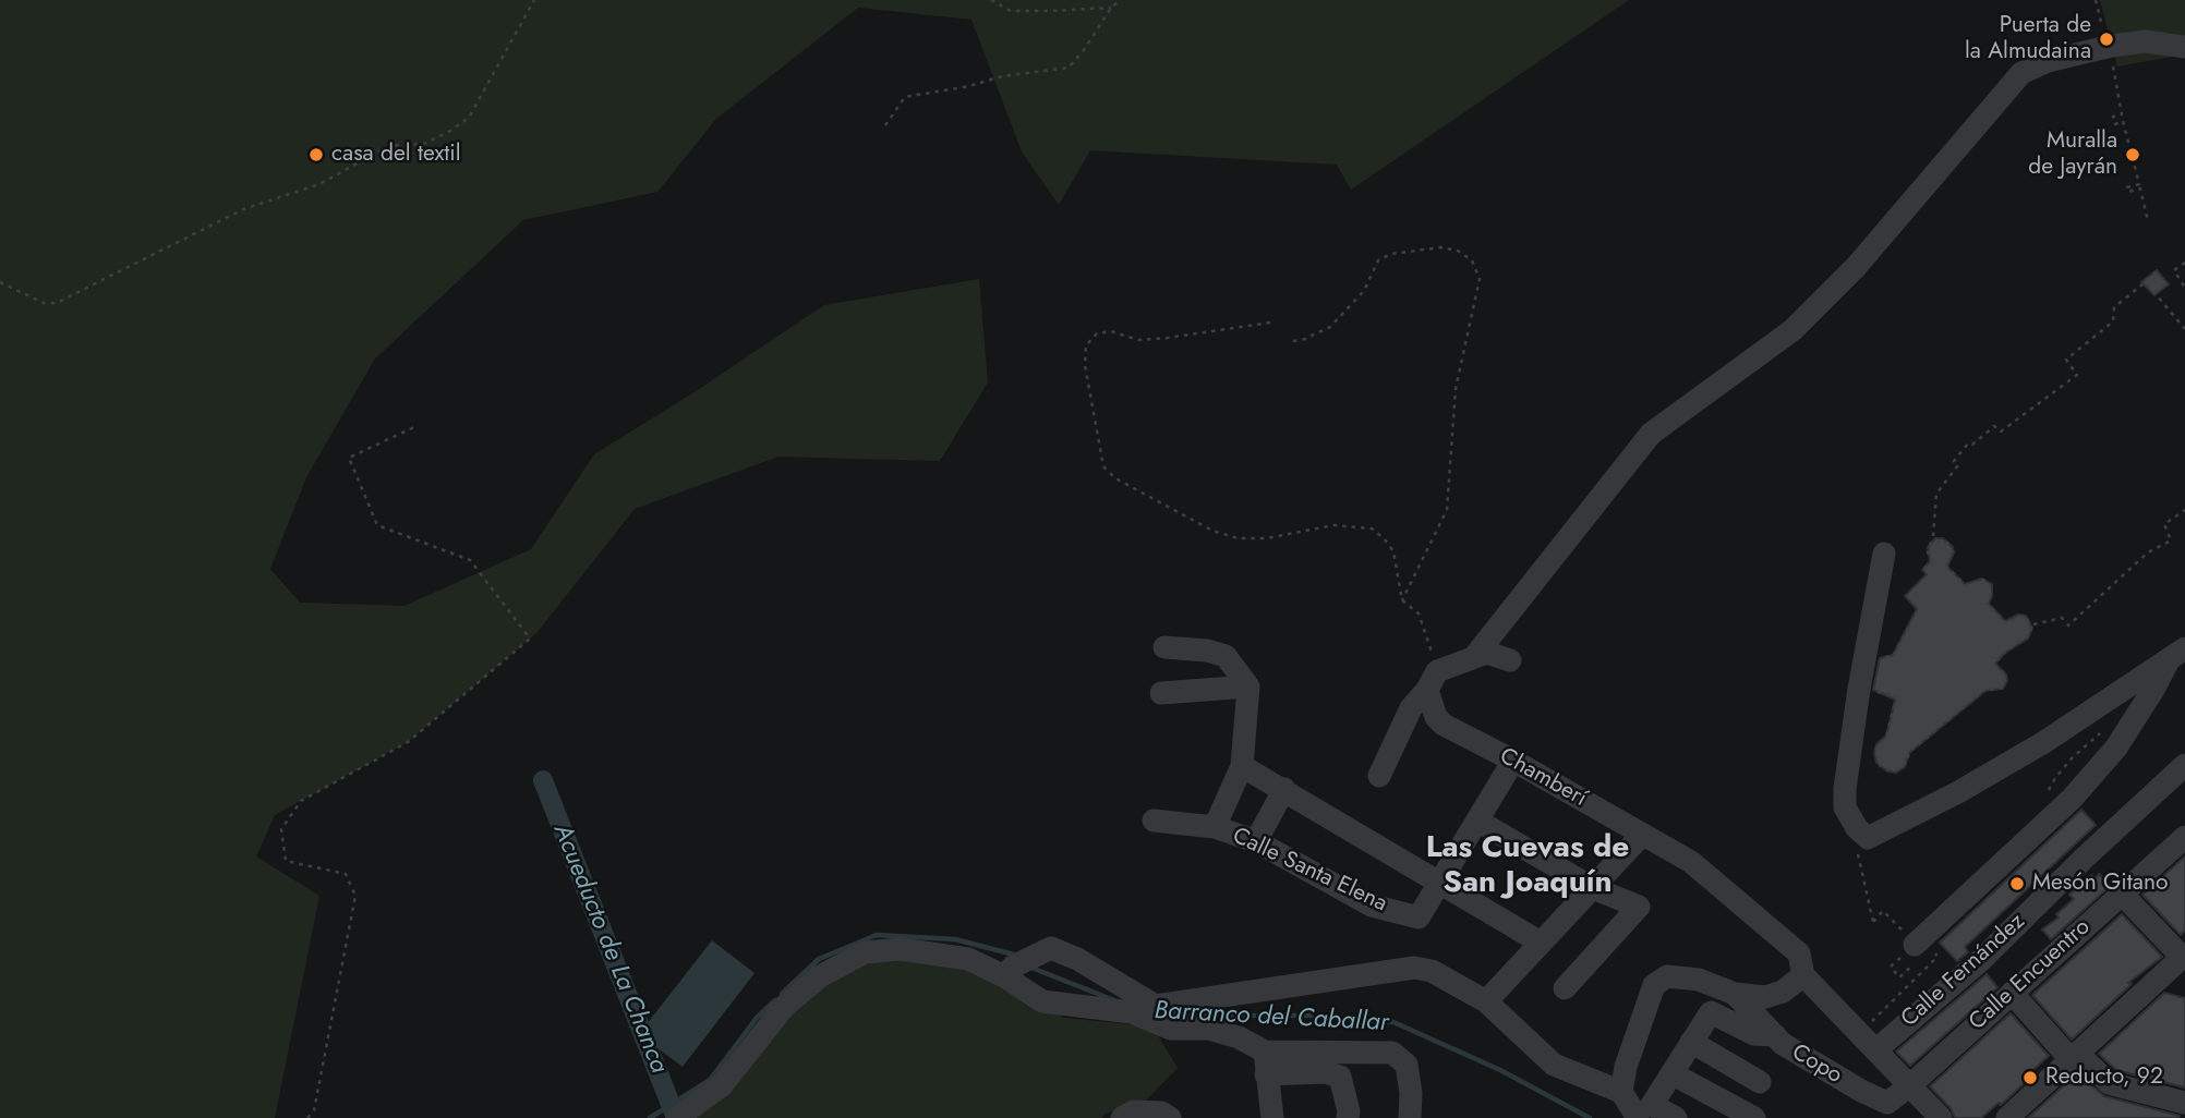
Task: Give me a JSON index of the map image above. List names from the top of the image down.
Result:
{
  "streets": {
    "street": [
      "Chamberí",
      "Calle Santa Elena",
      "Calle Fernández",
      "Calle Encuentro",
      "Copo"
    ]
  },
  "crossings": [
    ["Chamberí", "Calle Fernández"],
    ["Chamberí", "Calle Encuentro"],
    ["Chamberí", "Copo"],
    ["Calle Encuentro", "Copo"]
  ],
  "districts": ["Las Cuevas de San Joaquín"],
  "water": ["Acueducto de La Chanca", "Barranco del Caballar"],
  "places": [
    "Puerta de la Almudaina",
    "casa del textil",
    "Muralla de Jayrán",
    "Mesón Gitano",
    "Reducto, 92"
  ]
}
